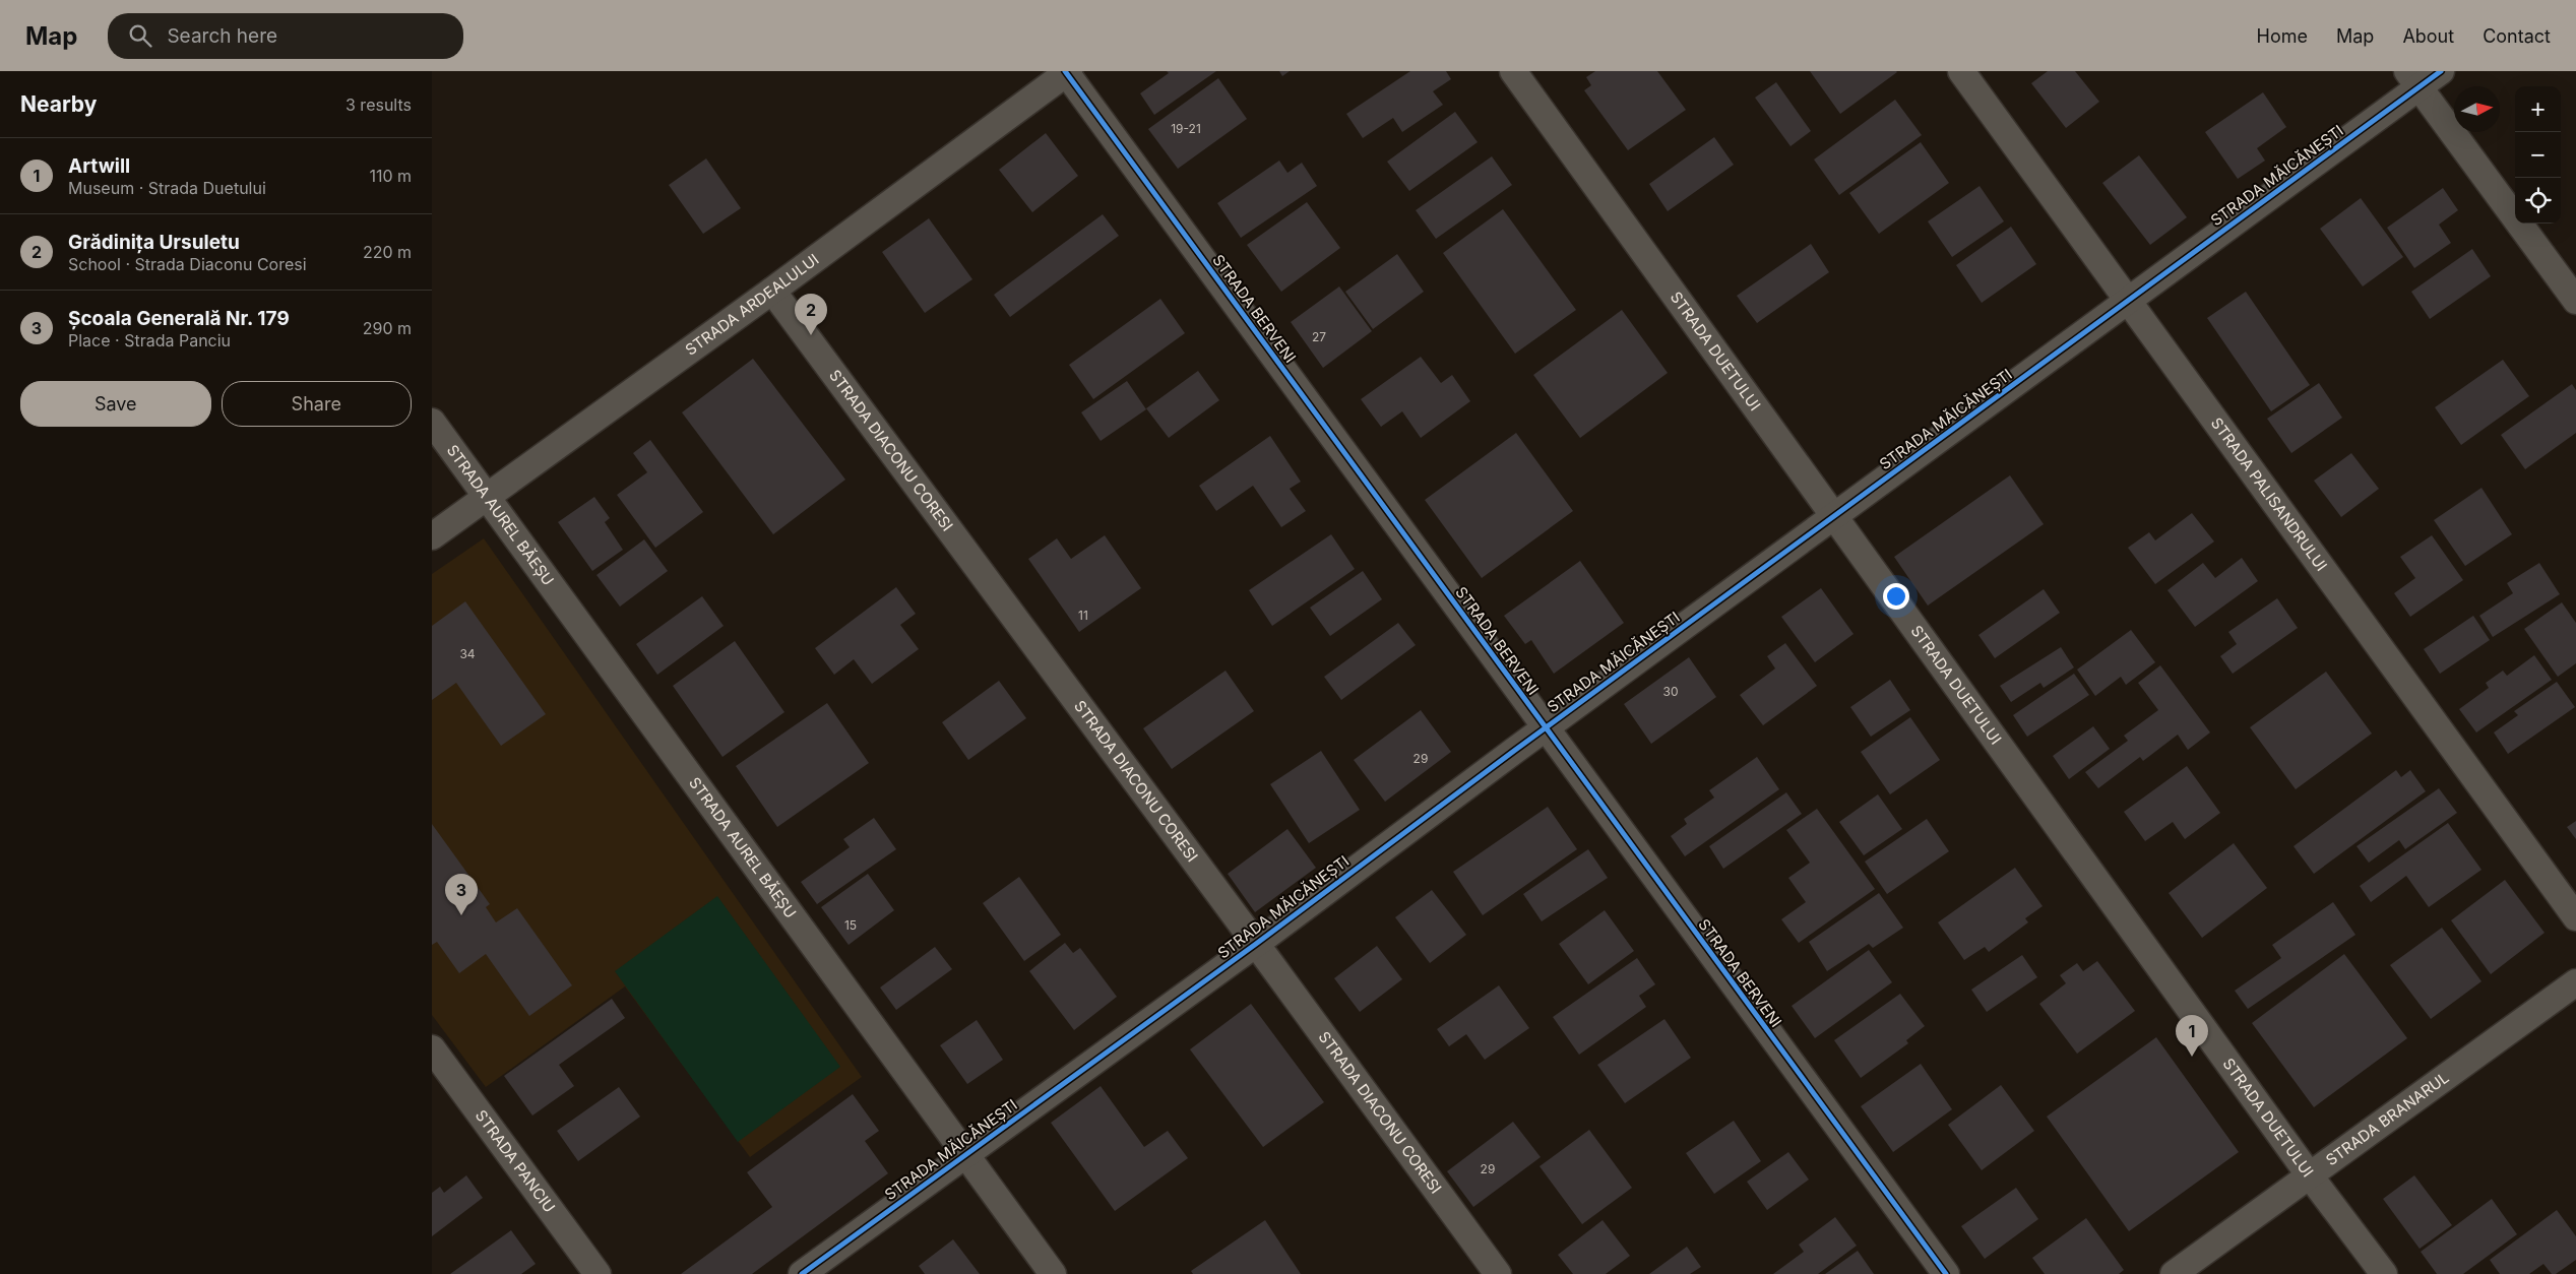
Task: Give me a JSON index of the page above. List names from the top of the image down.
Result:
{
  "streets": {
    "street": [
      "STRADA MĂICĂNEȘTI",
      "STRADA ARDEALULUI",
      "STRADA BERVENI",
      "STRADA DUETULUI",
      "STRADA DIACONU CORESI",
      "STRADA PALISANDRULUI",
      "STRADA AUREL BĂEȘU",
      "STRADA BRANARUL",
      "STRADA PANCIU"
    ]
  },
  "crossings": [
    ["STRADA MĂICĂNEȘTI", "STRADA BERVENI"],
    ["STRADA MĂICĂNEȘTI", "STRADA DUETULUI"],
    ["STRADA MĂICĂNEȘTI", "STRADA DIACONU CORESI"],
    ["STRADA MĂICĂNEȘTI", "STRADA PALISANDRULUI"],
    ["STRADA MĂICĂNEȘTI", "STRADA AUREL BĂEȘU"],
    ["STRADA ARDEALULUI", "STRADA BERVENI"],
    ["STRADA ARDEALULUI", "STRADA DIACONU CORESI"],
    ["STRADA ARDEALULUI", "STRADA AUREL BĂEȘU"],
    ["STRADA DUETULUI", "STRADA BRANARUL"]
  ],
  "house_numbers": [
    "19-21",
    "27",
    "11",
    "34",
    "30",
    "29",
    "15",
    "29"
  ],
  "north": "right",
  "page": {
    "header": "Map",
    "search": "Search here",
    "nav": [
      "Home",
      "Map",
      "About",
      "Contact"
    ],
    "heading": ["Nearby", "3 results"],
    "map_buttons": ["+", "−"],
    "list": [
      {
        "mark": "1",
        "name": "Artwill",
        "note": "Museum · Strada Duetului",
        "value": "110 m"
      },
      {
        "mark": "2",
        "name": "Grădinița Ursuletu",
        "note": "School · Strada Diaconu Coresi",
        "value": "220 m"
      },
      {
        "mark": "3",
        "name": "Școala Generală Nr. 179",
        "note": "Place · Strada Panciu",
        "value": "290 m"
      }
    ],
    "pins": ["2", "3", "1"],
    "buttons": ["Save", "Share"]
  }
}
